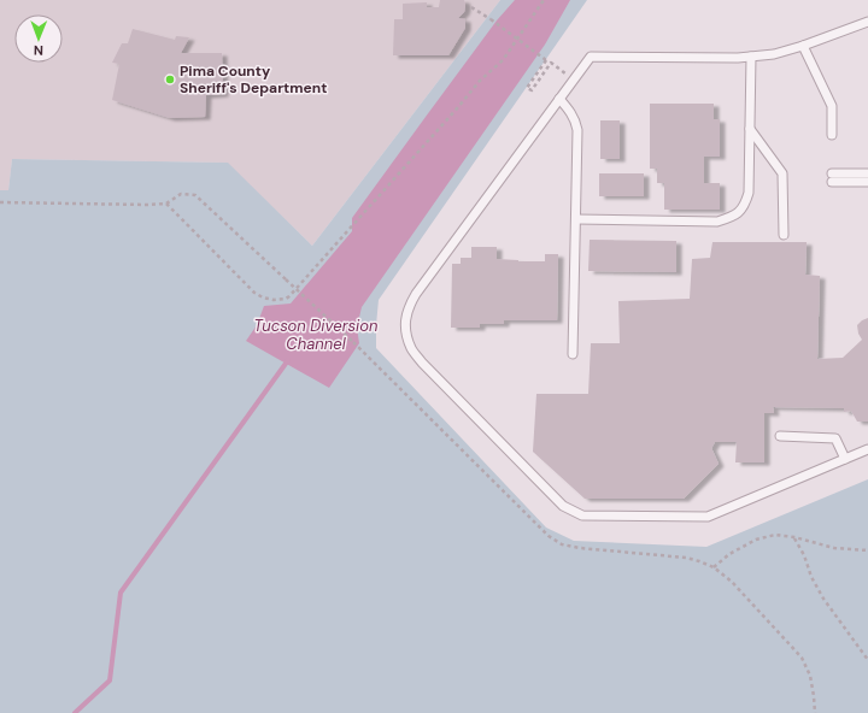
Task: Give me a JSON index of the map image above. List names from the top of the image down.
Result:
{
  "water": ["Tucson Diversion Channel"],
  "places": ["Pima County Sheriff's Department"],
  "north": "bottom"
}
